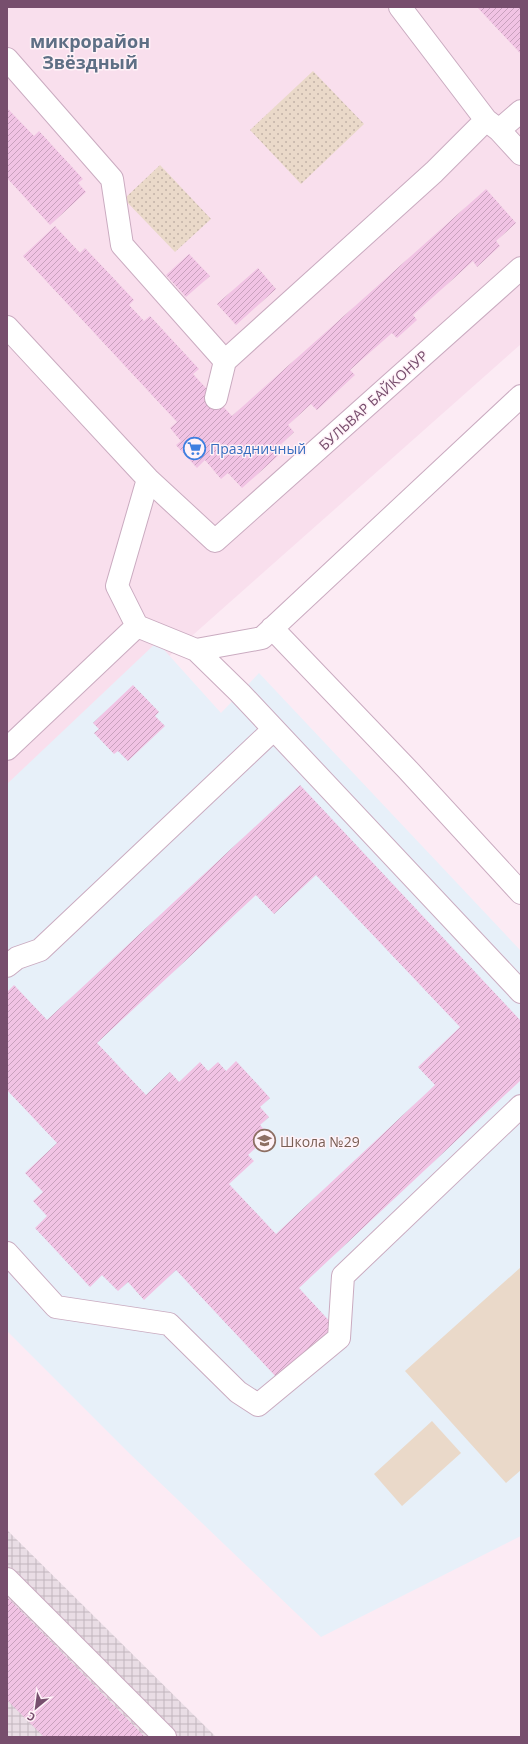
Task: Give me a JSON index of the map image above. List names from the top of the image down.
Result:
{
  "streets": {
    "street": ["БУЛЬВАР БАЙКОНУР"]
  },
  "districts": ["микрорайон Звёздный"],
  "places": {
    "supermarket": ["Праздничный"],
    "school or university": ["Школа №29"]
  },
  "north": "bottom left"
}
